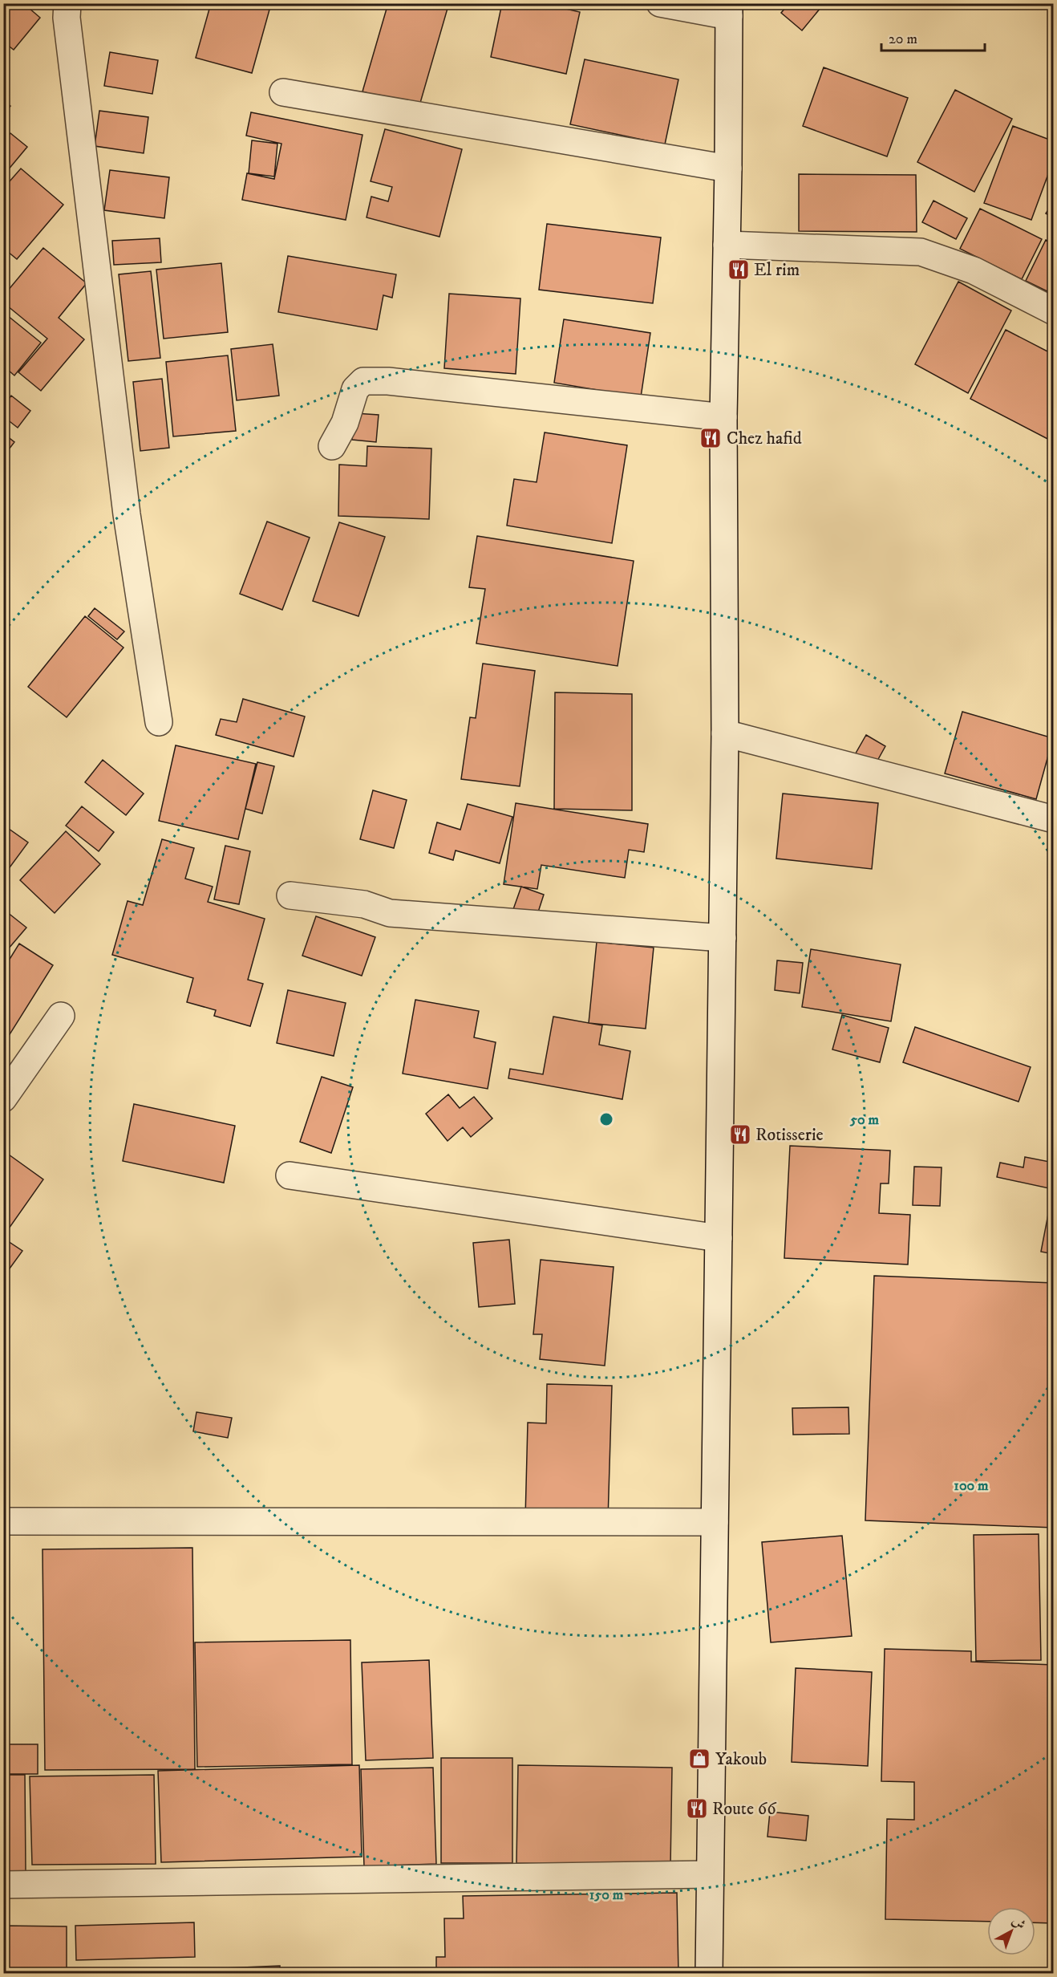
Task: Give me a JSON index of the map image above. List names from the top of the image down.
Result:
{
  "places": {
    "restaurant": [
      "El rim",
      "Chez hafid",
      "Rotisserie",
      "Route 66"
    ],
    "shop": ["Yakoub"]
  },
  "scale_bar": "20 m",
  "north": "top right",
  "rings": ["50 m", "100 m", "150 m"]
}
